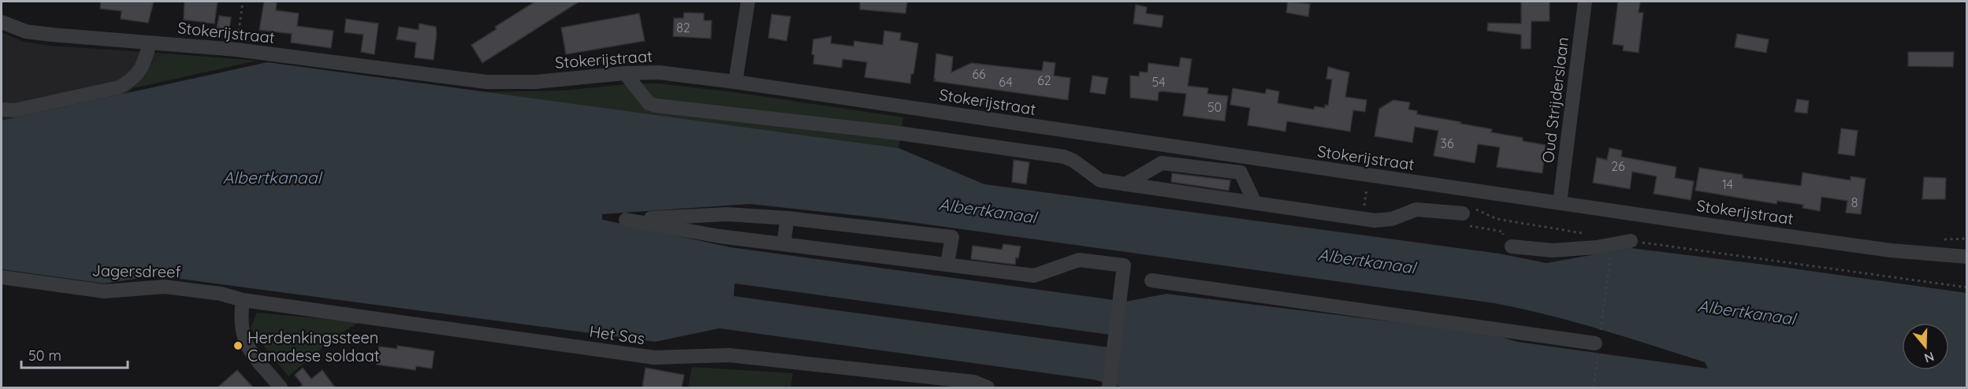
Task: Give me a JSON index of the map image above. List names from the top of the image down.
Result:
{
  "streets": {
    "street": [
      "Stokerijstraat",
      "Oud Strijderslaan",
      "Jagersdreef",
      "Het Sas"
    ]
  },
  "crossings": [
    ["Stokerijstraat", "Oud Strijderslaan"],
    ["Jagersdreef", "Het Sas"]
  ],
  "water": ["Albertkanaal"],
  "places": ["Herdenkingssteen Canadese soldaat"],
  "house_numbers": [
    "82",
    "66",
    "62",
    "64",
    "54",
    "50",
    "36",
    "26",
    "14",
    "8"
  ],
  "scale_bar": "50 m",
  "north": "bottom"
}
